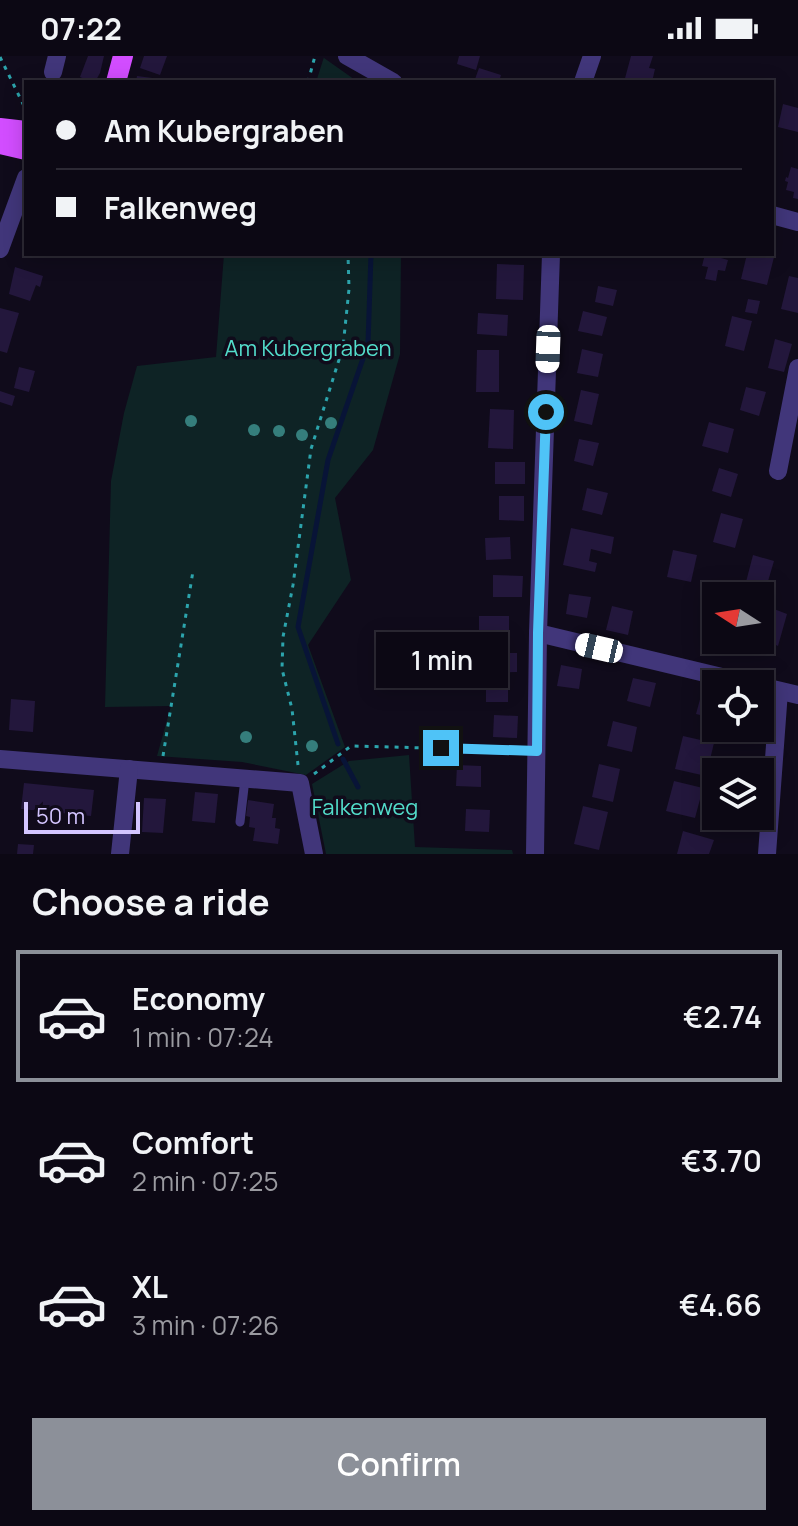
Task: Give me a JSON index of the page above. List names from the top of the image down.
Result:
{
  "parks": ["Am Kubergraben", "Falkenweg"],
  "scale_bar": "50 m",
  "north": "left",
  "page": {
    "status": "07:22",
    "banner": ["Am Kubergraben", "Falkenweg"],
    "bubble": "1 min",
    "scale": "50 m",
    "heading": "Choose a ride",
    "list": [
      {
        "name": "Economy",
        "note": "1 min · 07:24",
        "value": "€2.74"
      },
      {
        "name": "Comfort",
        "note": "2 min · 07:25",
        "value": "€3.70"
      },
      {
        "name": "XL",
        "note": "3 min · 07:26",
        "value": "€4.66"
      }
    ],
    "buttons": "Confirm"
  }
}
